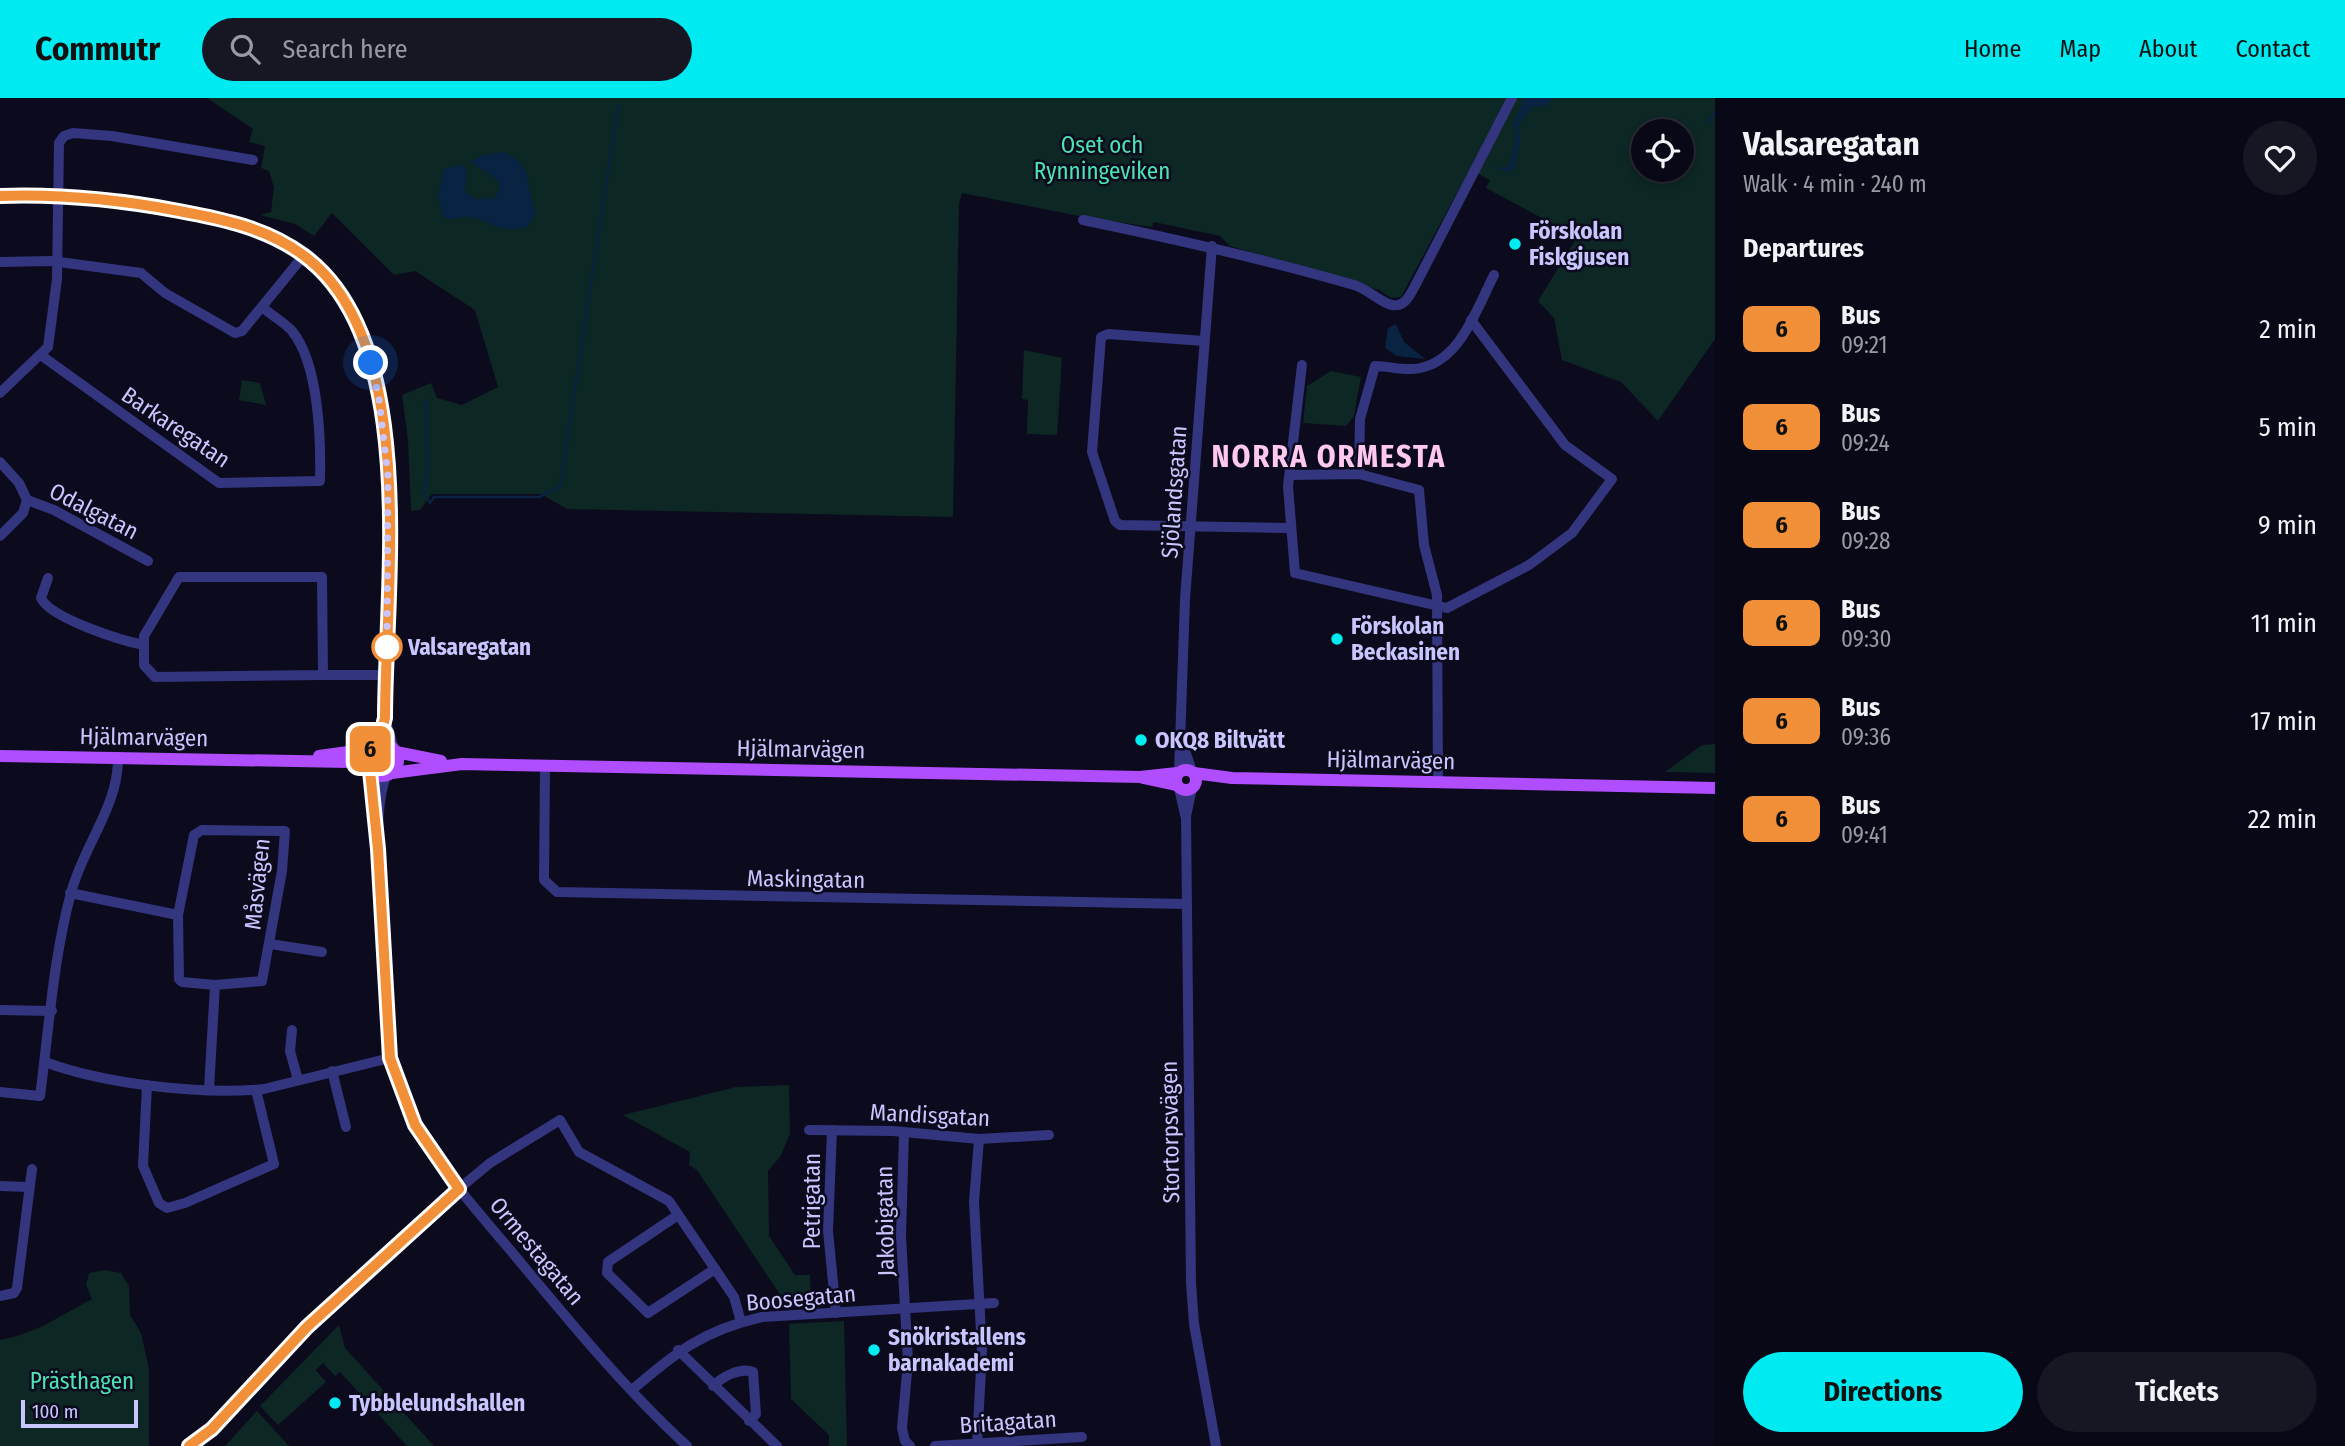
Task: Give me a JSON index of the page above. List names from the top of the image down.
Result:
{
  "streets": {
    "main road": ["Hjälmarvägen"],
    "street": [
      "Barkaregatan",
      "Sjölandsgatan",
      "Odalgatan",
      "Maskingatan",
      "Måsvägen",
      "Mandisgatan",
      "Stortorpsvägen",
      "Petrigatan",
      "Jakobigatan",
      "Ormestagatan",
      "Boosegatan",
      "Britagatan"
    ]
  },
  "crossings": [
    ["Sjölandsgatan", "Hjälmarvägen"],
    ["Sjölandsgatan", "Stortorpsvägen"],
    ["Hjälmarvägen", "Maskingatan"],
    ["Hjälmarvägen", "Stortorpsvägen"],
    ["Hjälmarvägen", "Ormestagatan"],
    ["Maskingatan", "Stortorpsvägen"],
    ["Mandisgatan", "Petrigatan"],
    ["Mandisgatan", "Jakobigatan"],
    ["Petrigatan", "Boosegatan"],
    ["Jakobigatan", "Boosegatan"],
    ["Ormestagatan", "Boosegatan"]
  ],
  "districts": ["NORRA ORMESTA"],
  "parks": ["Oset och Rynningeviken", "Prästhagen"],
  "places": [
    "Förskolan Fiskgjusen",
    "Förskolan Beckasinen",
    "Valsaregatan",
    "OKQ8 Biltvätt",
    "Snökristallens barnakademi",
    "Tybblelundshallen"
  ],
  "lines": ["bus line 6"],
  "scale_bar": "100 m",
  "page": {
    "header": "Commutr",
    "search": "Search here",
    "nav": [
      "Home",
      "Map",
      "About",
      "Contact"
    ],
    "on_map": "6",
    "heading": [
      ["Valsaregatan", "Walk · 4 min · 240 m"],
      "Departures"
    ],
    "list": [
      {
        "mark": "6",
        "name": "Bus",
        "note": "09:21",
        "value": "2 min"
      },
      {
        "mark": "6",
        "name": "Bus",
        "note": "09:24",
        "value": "5 min"
      },
      {
        "mark": "6",
        "name": "Bus",
        "note": "09:28",
        "value": "9 min"
      },
      {
        "mark": "6",
        "name": "Bus",
        "note": "09:30",
        "value": "11 min"
      },
      {
        "mark": "6",
        "name": "Bus",
        "note": "09:36",
        "value": "17 min"
      },
      {
        "mark": "6",
        "name": "Bus",
        "note": "09:41",
        "value": "22 min"
      }
    ],
    "buttons": ["Directions", "Tickets"],
    "scale": "100 m"
  }
}
